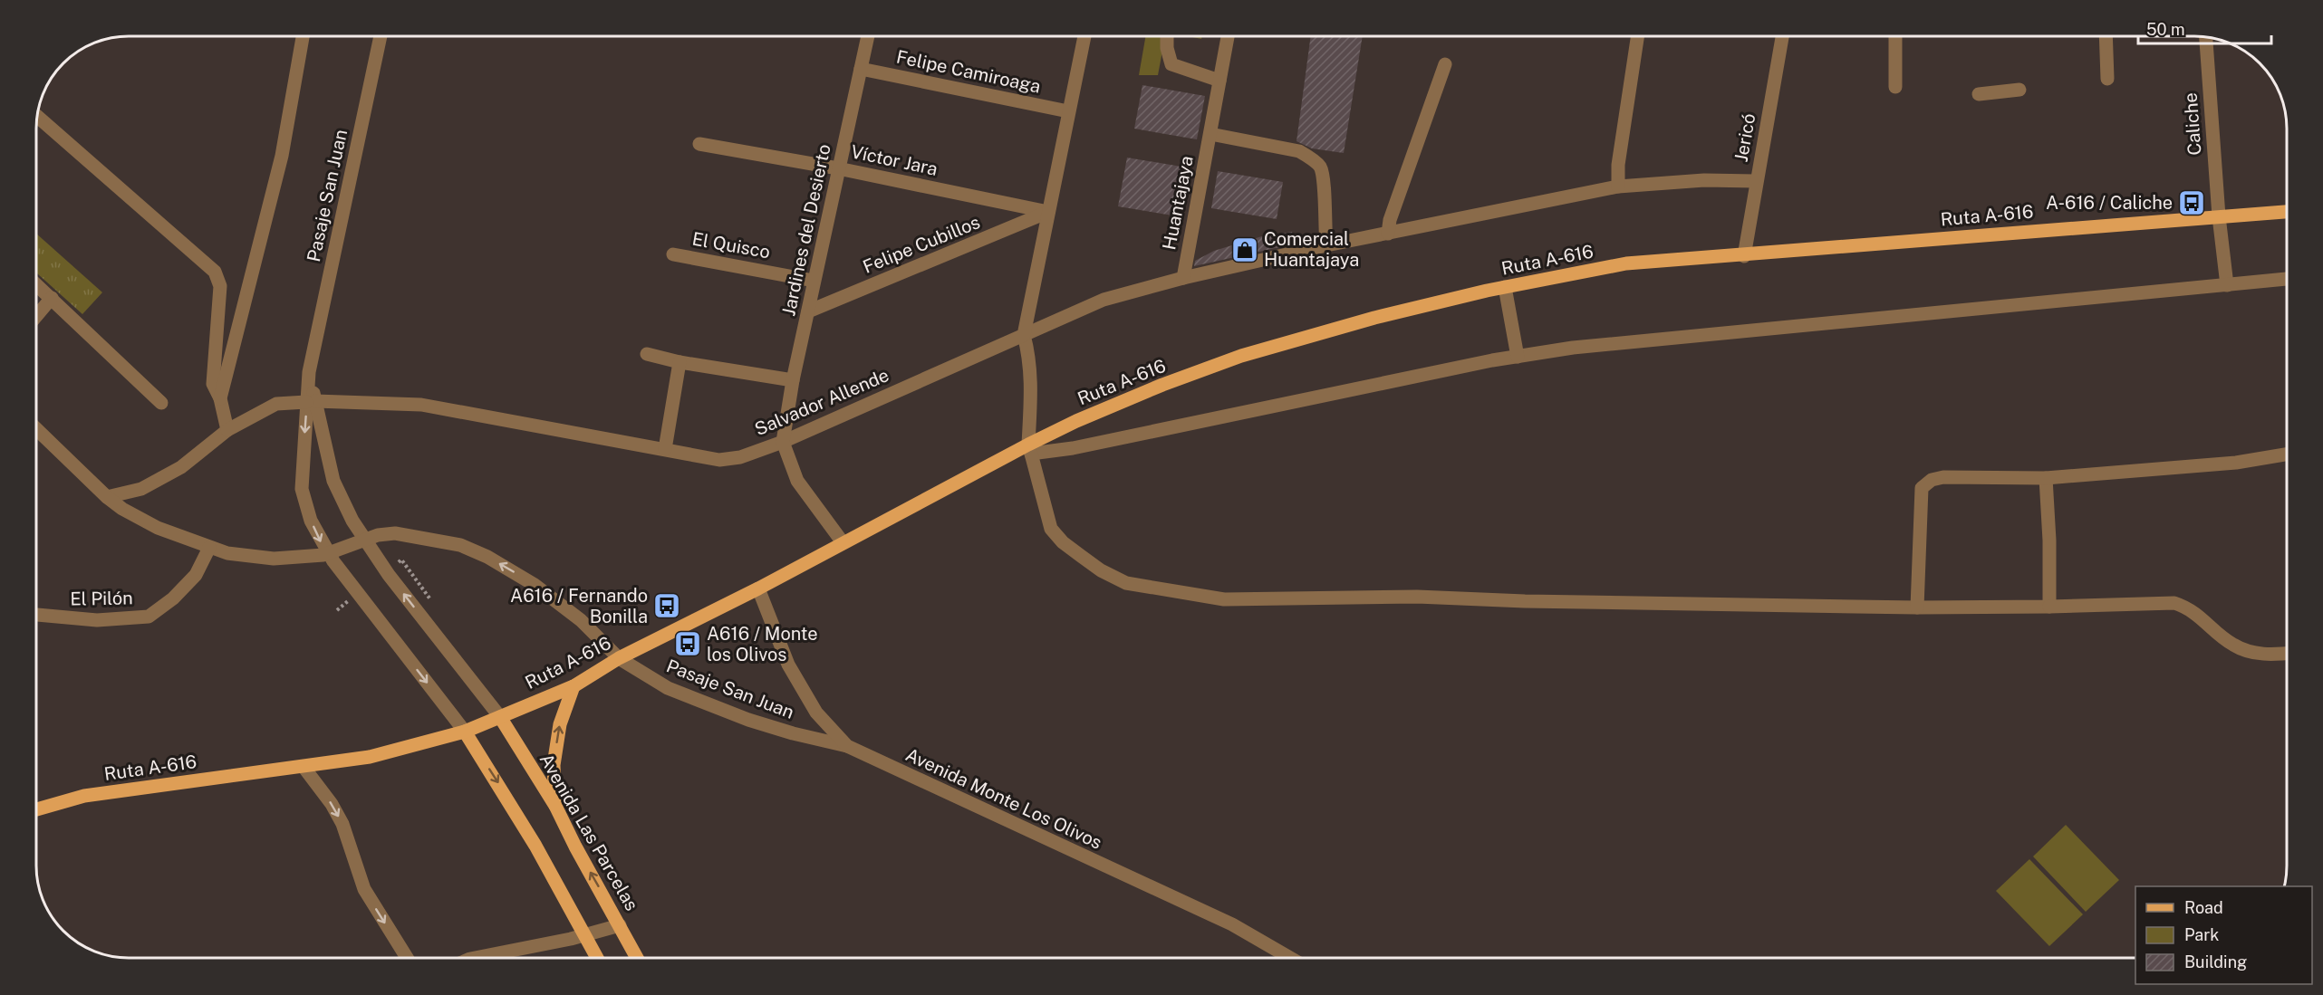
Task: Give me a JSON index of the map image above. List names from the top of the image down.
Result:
{
  "streets": {
    "main road": ["Ruta A-616", "Avenida Las Parcelas"],
    "street": [
      "Felipe Camiroaga",
      "Caliche",
      "Jericó",
      "Víctor Jara",
      "Pasaje San Juan",
      "Huantajaya",
      "Jardines del Desierto",
      "Felipe Cubillos",
      "El Quisco",
      "Salvador Allende",
      "El Pilón",
      "Avenida Monte Los Olivos"
    ]
  },
  "crossings": [
    ["Felipe Camiroaga", "Jardines del Desierto"],
    ["Caliche", "Ruta A-616"],
    ["Jericó", "Ruta A-616"],
    ["Víctor Jara", "Jardines del Desierto"],
    ["Víctor Jara", "Felipe Cubillos"],
    ["Pasaje San Juan", "Ruta A-616"],
    ["Pasaje San Juan", "Salvador Allende"],
    ["Pasaje San Juan", "El Pilón"],
    ["Pasaje San Juan", "Avenida Monte Los Olivos"],
    ["Pasaje San Juan", "Avenida Las Parcelas"],
    ["Ruta A-616", "Avenida Monte Los Olivos"],
    ["Ruta A-616", "Avenida Las Parcelas"],
    ["Jardines del Desierto", "Felipe Cubillos"],
    ["Jardines del Desierto", "El Quisco"],
    ["Jardines del Desierto", "Salvador Allende"]
  ],
  "places": {
    "bus stop": ["A-616 / Caliche", "A616 / Fernando Bonilla", "A616 / Monte los Olivos"],
    "shop": ["Comercial Huantajaya"]
  },
  "legend": ["Road", "Park", "Building"],
  "scale_bar": "50 m"
}
